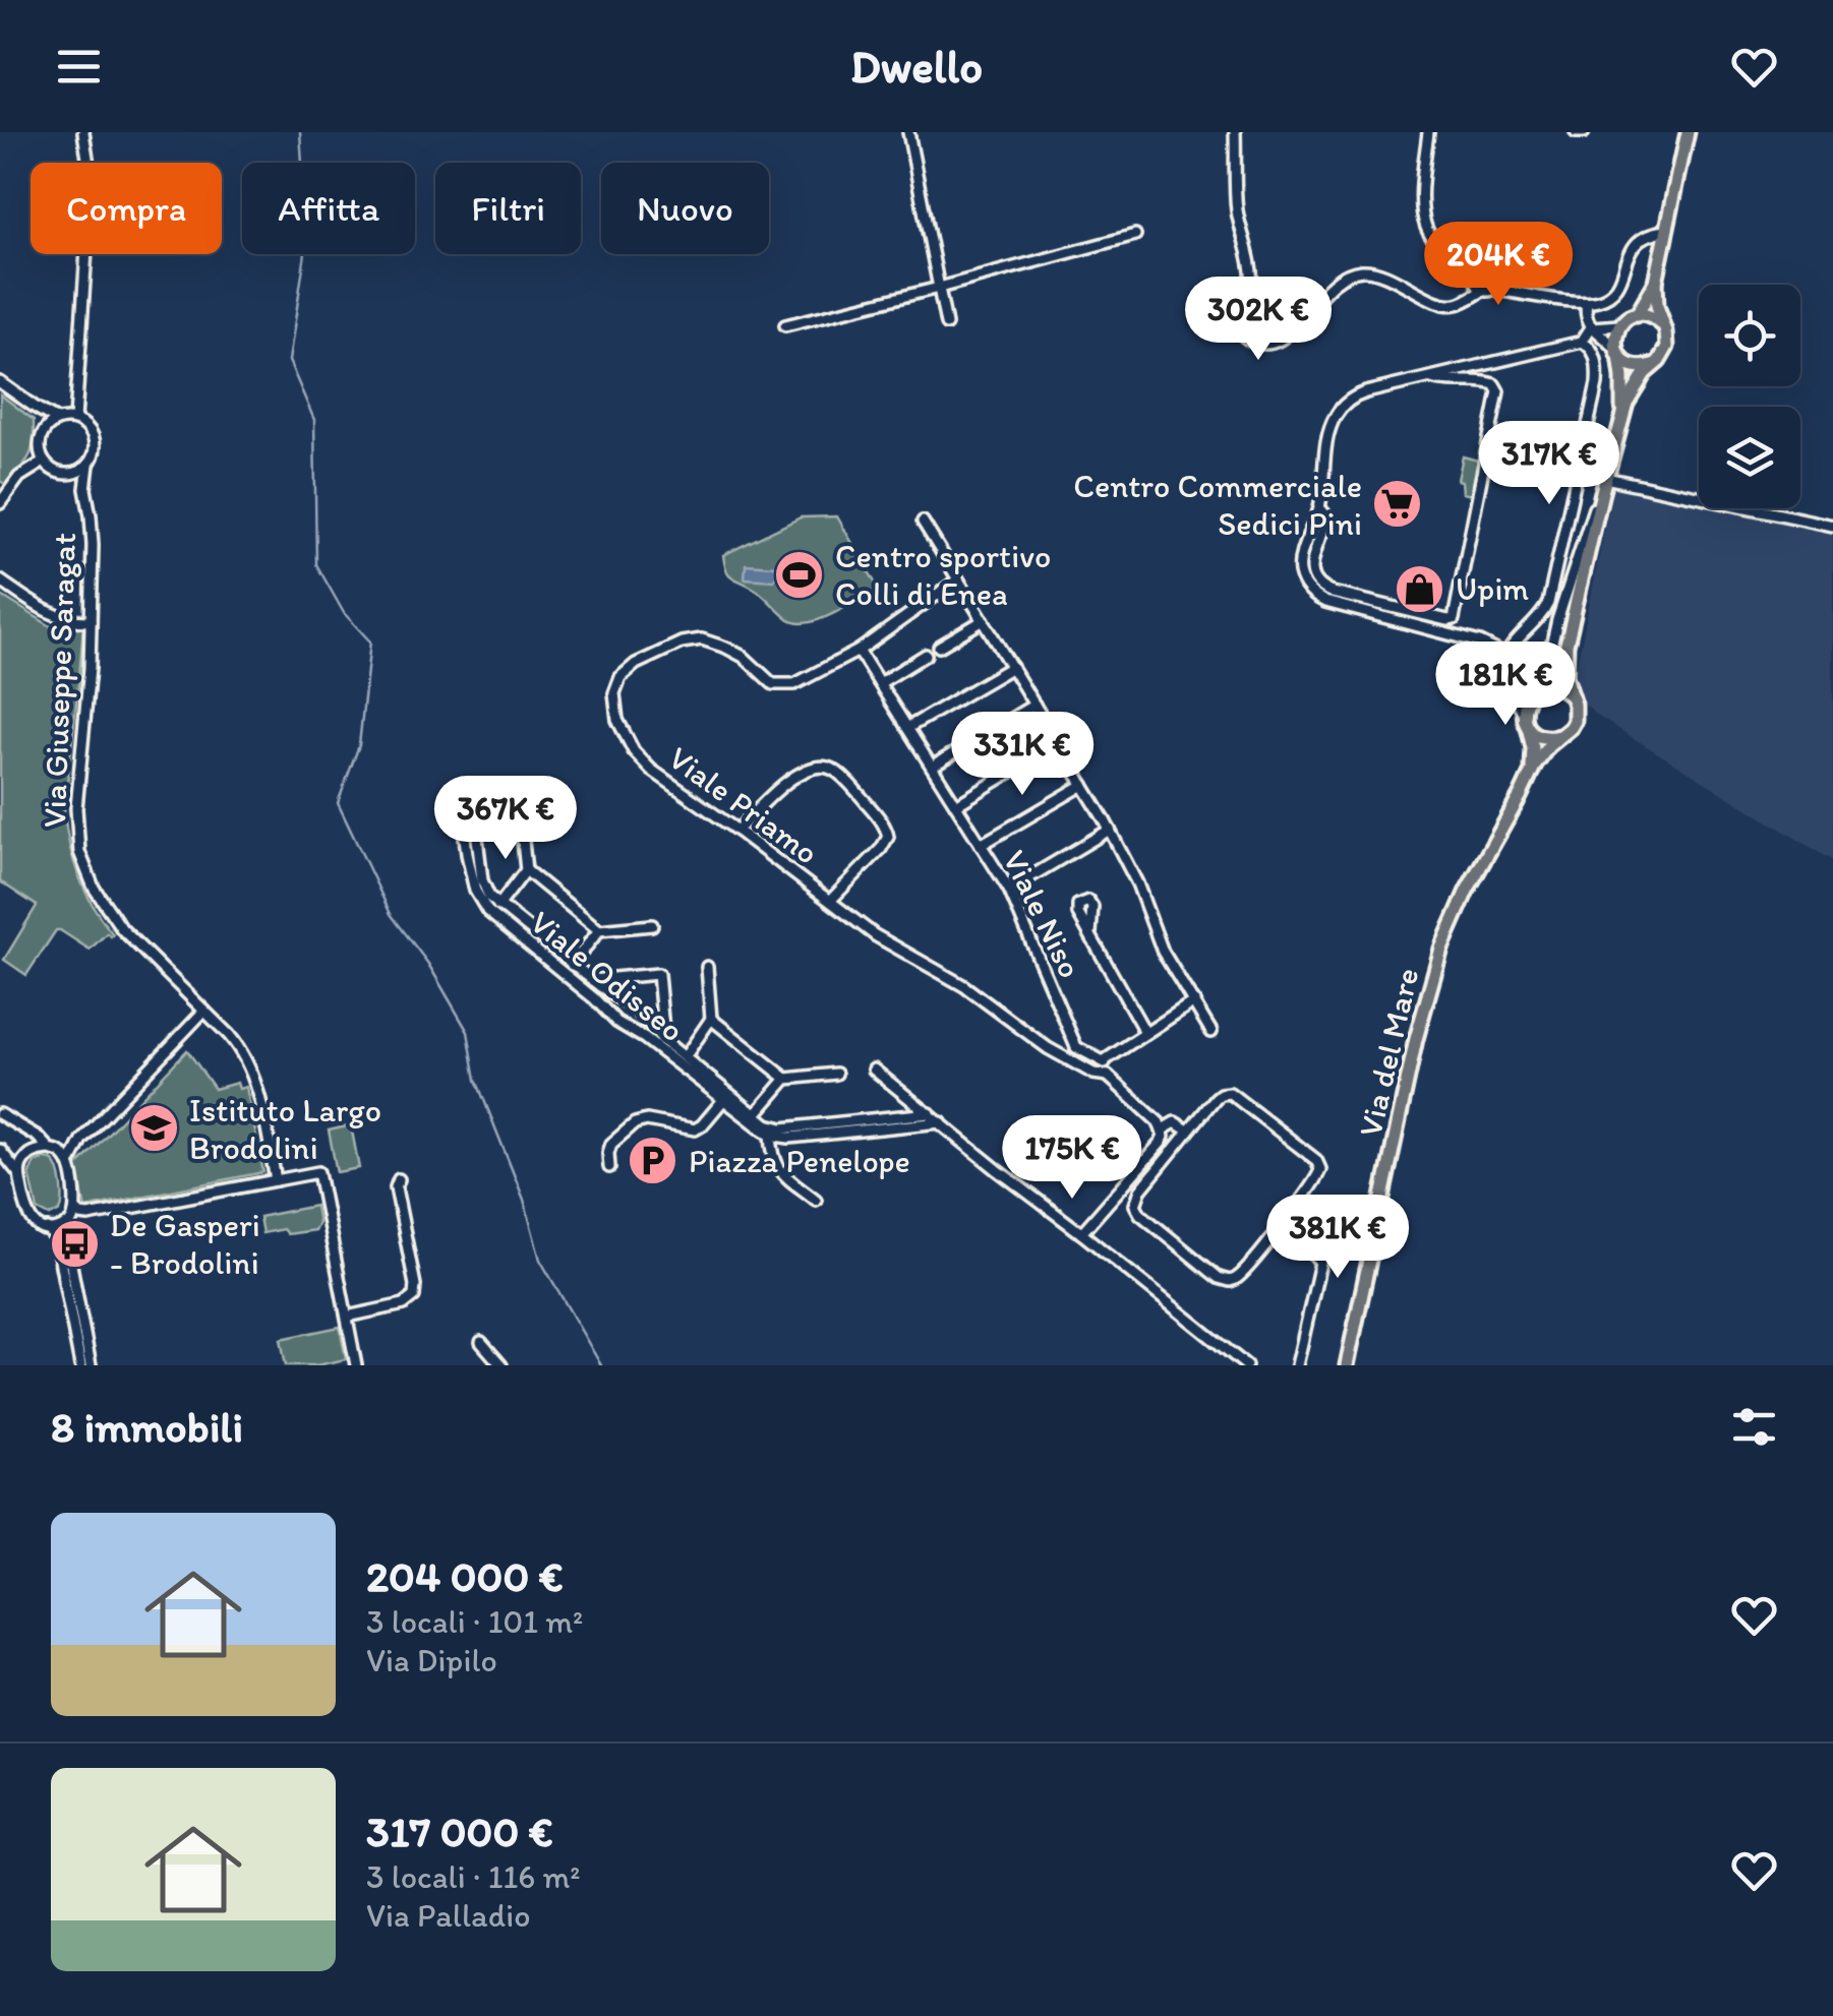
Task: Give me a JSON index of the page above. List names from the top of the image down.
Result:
{
  "streets": {
    "main road": ["Via del Mare"],
    "street": [
      "Via Giuseppe Saragat",
      "Viale Priamo",
      "Viale Niso",
      "Viale Odisseo"
    ]
  },
  "crossings": [
    ["Viale Priamo", "Viale Niso"]
  ],
  "places": {
    "supermarket": ["Centro Commerciale Sedici Pini"],
    "sports": ["Centro sportivo Colli di Enea"],
    "shop": ["Upim"],
    "school or university": ["Istituto Largo Brodolini"],
    "parking": ["Piazza Penelope"],
    "bus stop": ["De Gasperi - Brodolini"]
  },
  "page": {
    "header": "Dwello",
    "chip": [
      "Compra",
      "Affitta",
      "Filtri",
      "Nuovo"
    ],
    "price": [
      "204K €",
      "302K €",
      "317K €",
      "181K €",
      "331K €",
      "367K €",
      "175K €",
      "381K €"
    ],
    "heading": "8 immobili",
    "list": [
      {
        "name": "204 000 €",
        "note": "3 locali · 101 m² · Via Dipilo"
      },
      {
        "name": "317 000 €",
        "note": "3 locali · 116 m² · Via Palladio"
      }
    ]
  }
}
